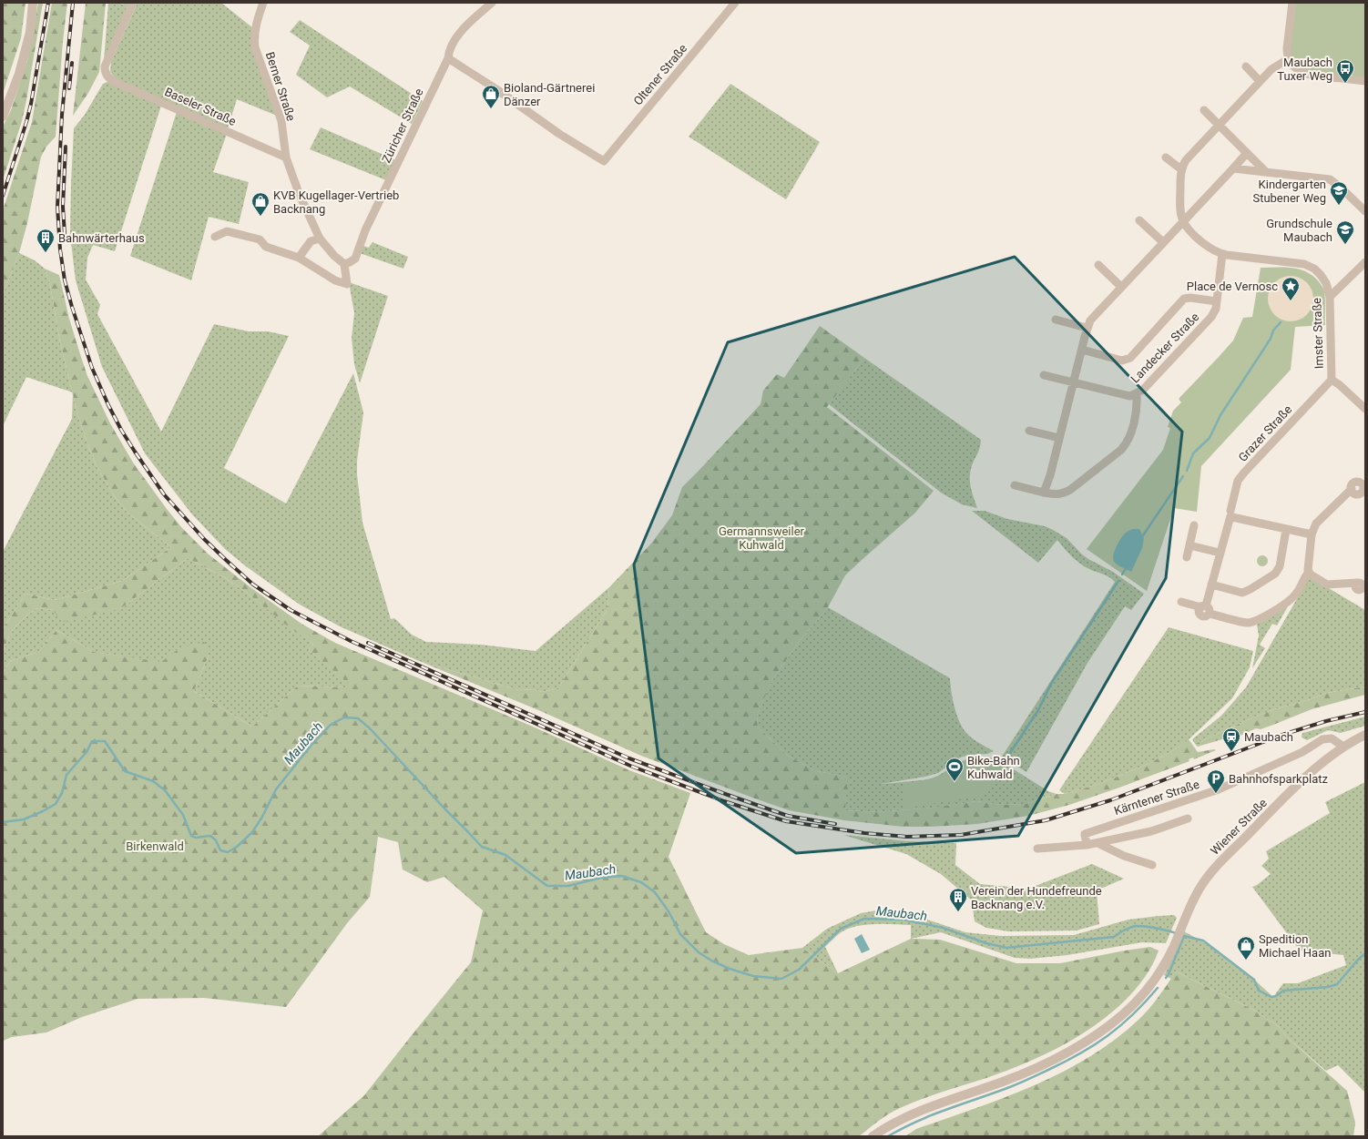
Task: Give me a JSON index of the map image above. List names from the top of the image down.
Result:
{
  "streets": {
    "street": [
      "Oltener Straße",
      "Berner Straße",
      "Baseler Straße",
      "Züricher Straße",
      "Imster Straße",
      "Landecker Straße",
      "Grazer Straße",
      "Kärntener Straße",
      "Wiener Straße"
    ]
  },
  "crossings": [
    ["Oltener Straße", "Züricher Straße"],
    ["Berner Straße", "Baseler Straße"],
    ["Berner Straße", "Züricher Straße"],
    ["Imster Straße", "Landecker Straße"],
    ["Imster Straße", "Grazer Straße"],
    ["Kärntener Straße", "Wiener Straße"]
  ],
  "water": ["Maubach"],
  "parks": ["Germannsweiler Kuhwald", "Birkenwald"],
  "places": {
    "bus stop": ["Maubach Tuxer Weg"],
    "shop": ["Bioland-Gärtnerei Dänzer", "KVB Kugellager-Vertrieb Backnang", "Spedition Michael Haan"],
    "school or university": ["Kindergarten Stubener Weg", "Grundschule Maubach"],
    "building": ["Bahnwärterhaus", "Verein der Hundefreunde Backnang e.V."],
    "place": ["Place de Vernosc"],
    "station": ["Maubach"],
    "sports": ["Bike-Bahn Kuhwald"],
    "parking": ["Bahnhofsparkplatz"]
  }
}
